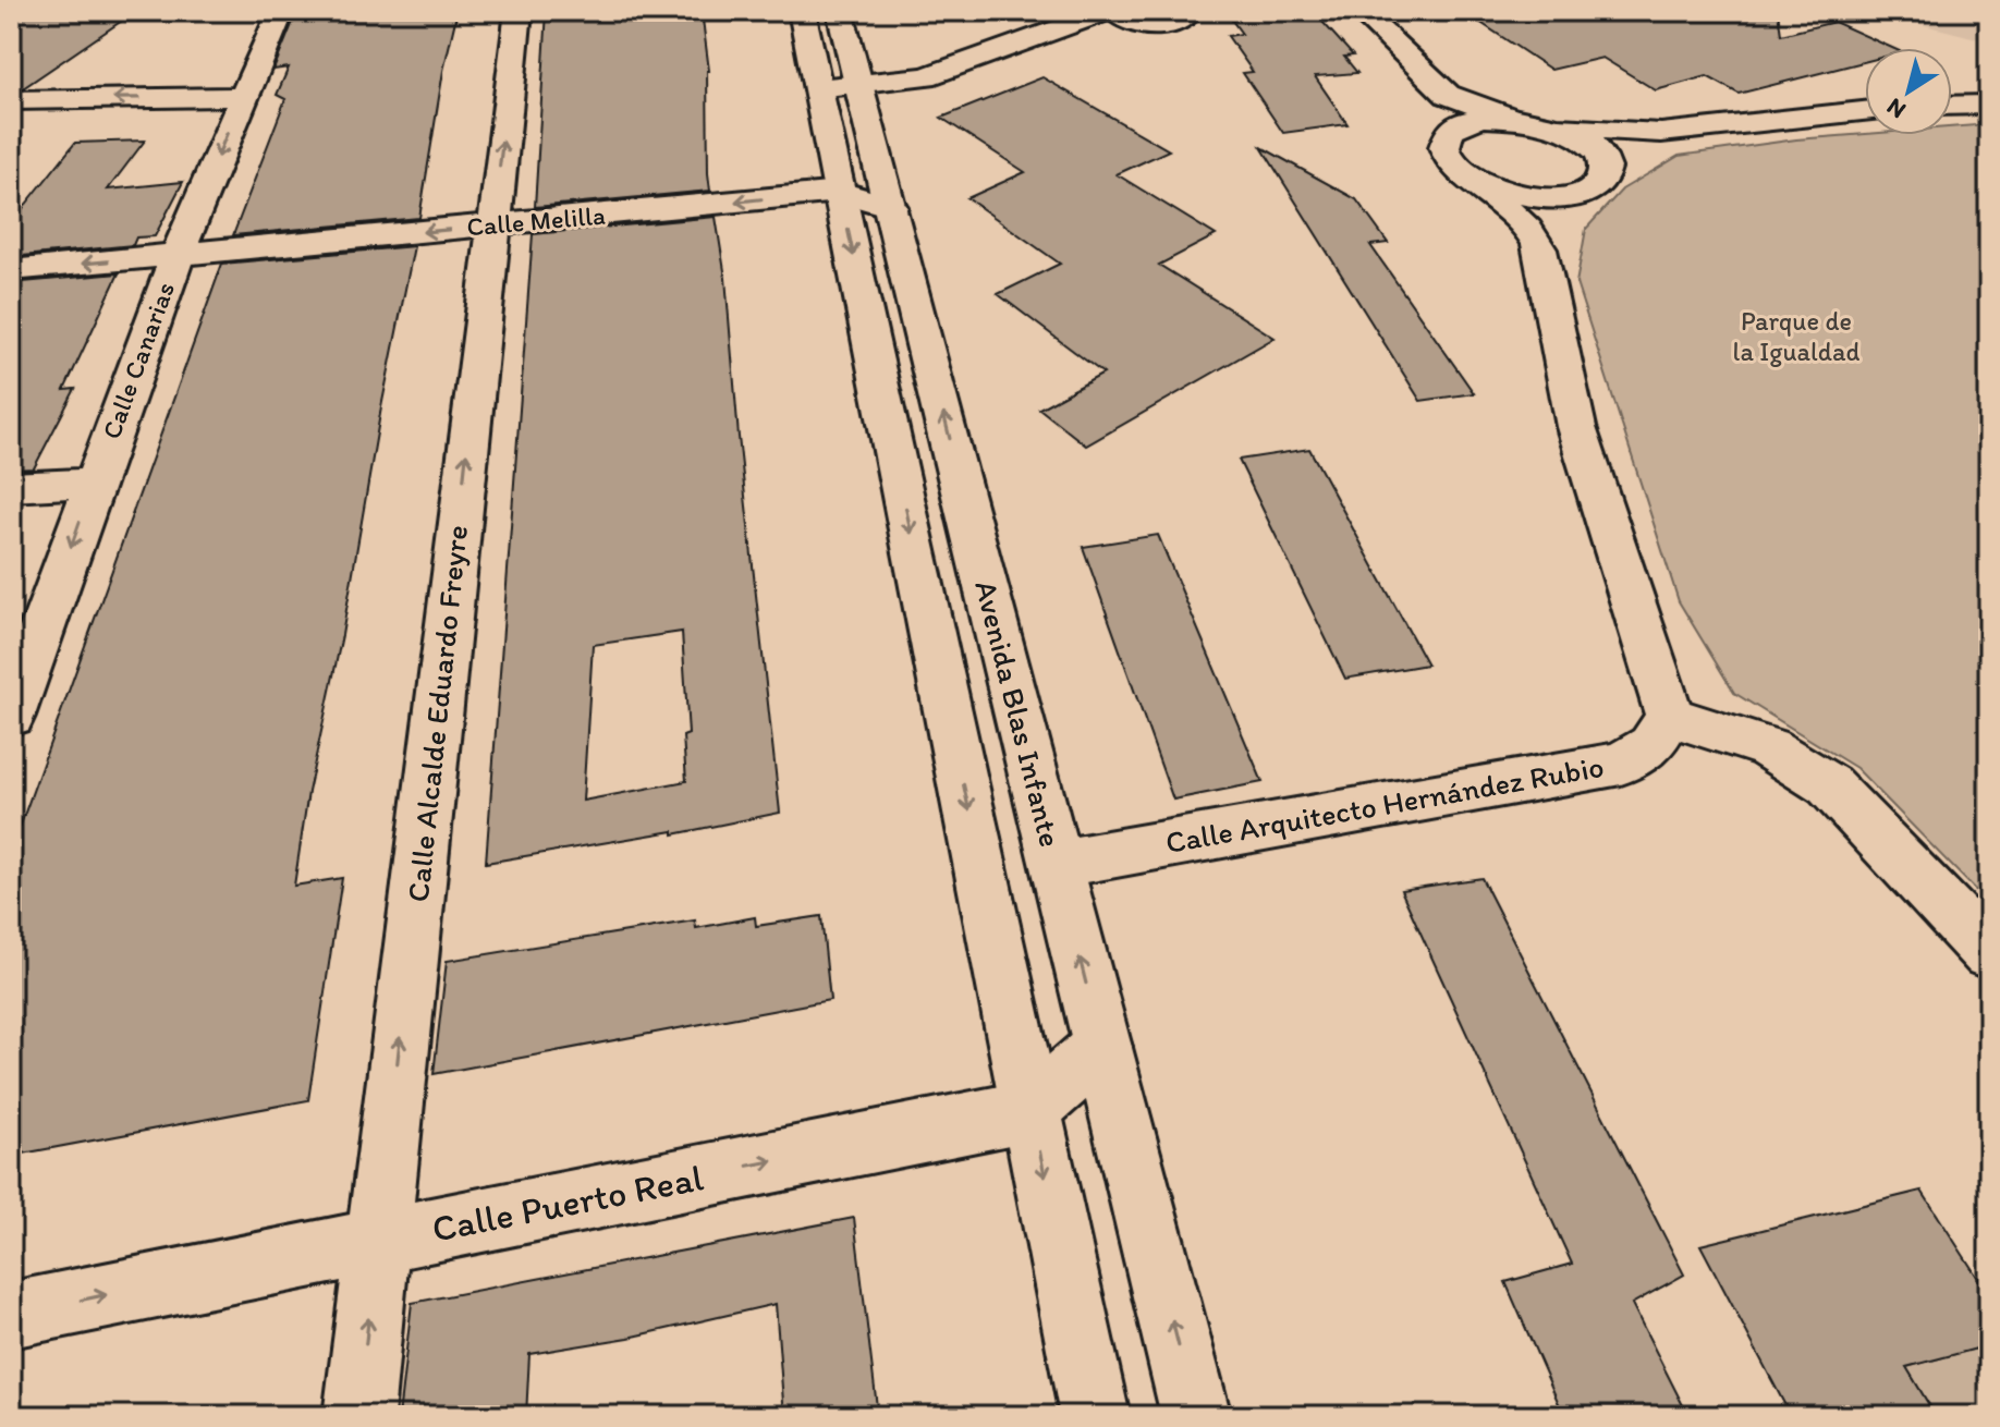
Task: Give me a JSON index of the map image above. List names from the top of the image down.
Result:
{
  "streets": {
    "street": [
      "Calle Melilla",
      "Calle Canarias",
      "Calle Alcalde Eduardo Freyre",
      "Avenida Blas Infante",
      "Calle Arquitecto Hernández Rubio",
      "Calle Puerto Real"
    ]
  },
  "crossings": [
    ["Calle Melilla", "Calle Canarias"],
    ["Calle Melilla", "Calle Alcalde Eduardo Freyre"],
    ["Calle Melilla", "Avenida Blas Infante"],
    ["Calle Alcalde Eduardo Freyre", "Calle Puerto Real"],
    ["Avenida Blas Infante", "Calle Arquitecto Hernández Rubio"],
    ["Avenida Blas Infante", "Calle Puerto Real"]
  ],
  "one_way": ["Calle Canarias", "Calle Alcalde Eduardo Freyre", "Calle Puerto Real"],
  "parks": ["Parque de la Igualdad"],
  "north": "bottom left"
}
